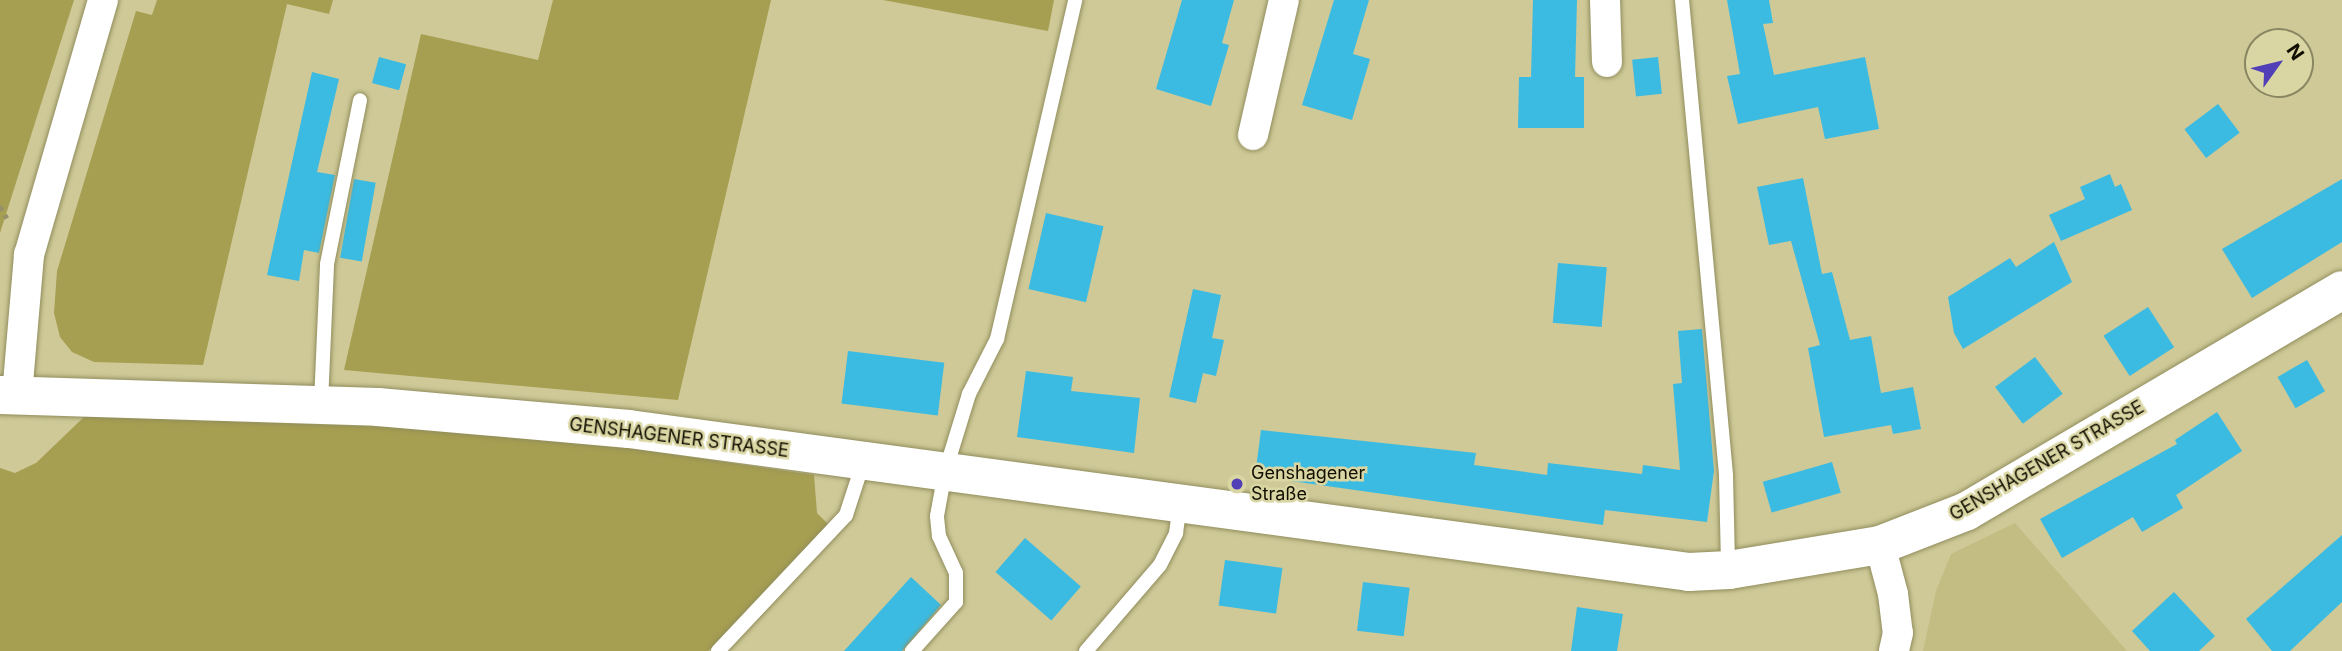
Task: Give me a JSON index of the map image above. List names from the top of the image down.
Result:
{
  "streets": {
    "street": ["GENSHAGENER STRASSE"]
  },
  "places": ["Genshagener Straße"],
  "north": "top right"
}
